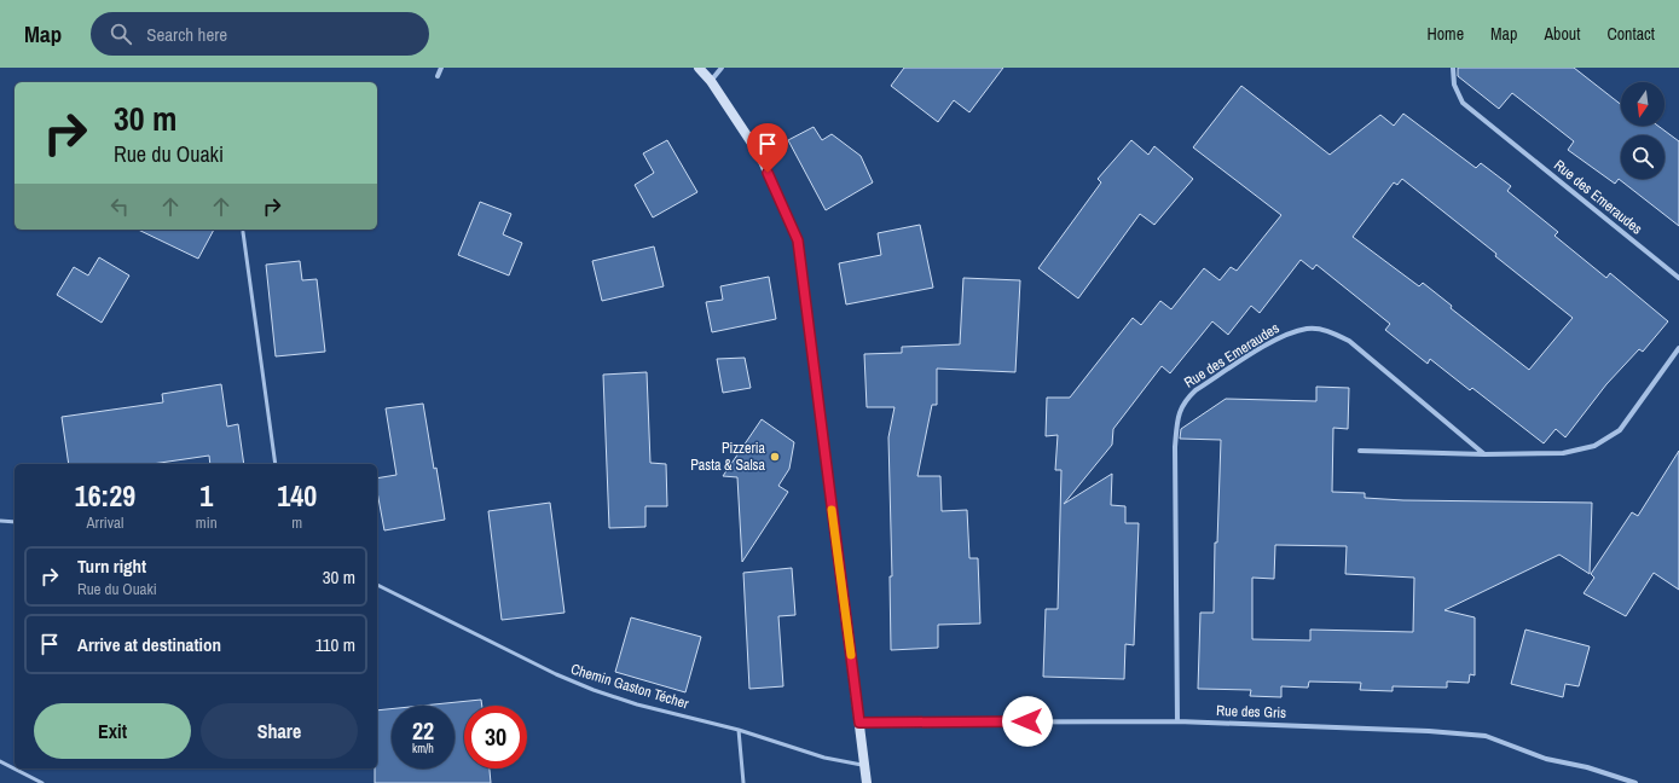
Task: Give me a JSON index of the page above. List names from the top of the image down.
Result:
{
  "streets": {
    "street": ["Rue des Emeraudes", "Rue des Gris"],
    "lane": ["Chemin Gaston Técher"]
  },
  "crossings": [
    ["Rue des Emeraudes", "Rue des Gris"]
  ],
  "places": ["Pizzeria Pasta & Salsa"],
  "north": "bottom",
  "page": {
    "header": "Map",
    "search": "Search here",
    "nav": [
      "Home",
      "Map",
      "About",
      "Contact"
    ],
    "turn": ["30 m", "Rue du Ouaki"],
    "eta": [
      "16:29",
      "Arrival",
      "1",
      "min",
      "140",
      "m"
    ],
    "list": [
      {
        "name": "Turn right",
        "note": "Rue du Ouaki",
        "value": "30 m"
      },
      {
        "name": "Arrive at destination",
        "value": "110 m"
      }
    ],
    "buttons": ["Exit", "Share"],
    "speed": "22 km/h",
    "limit": "30"
  }
}
